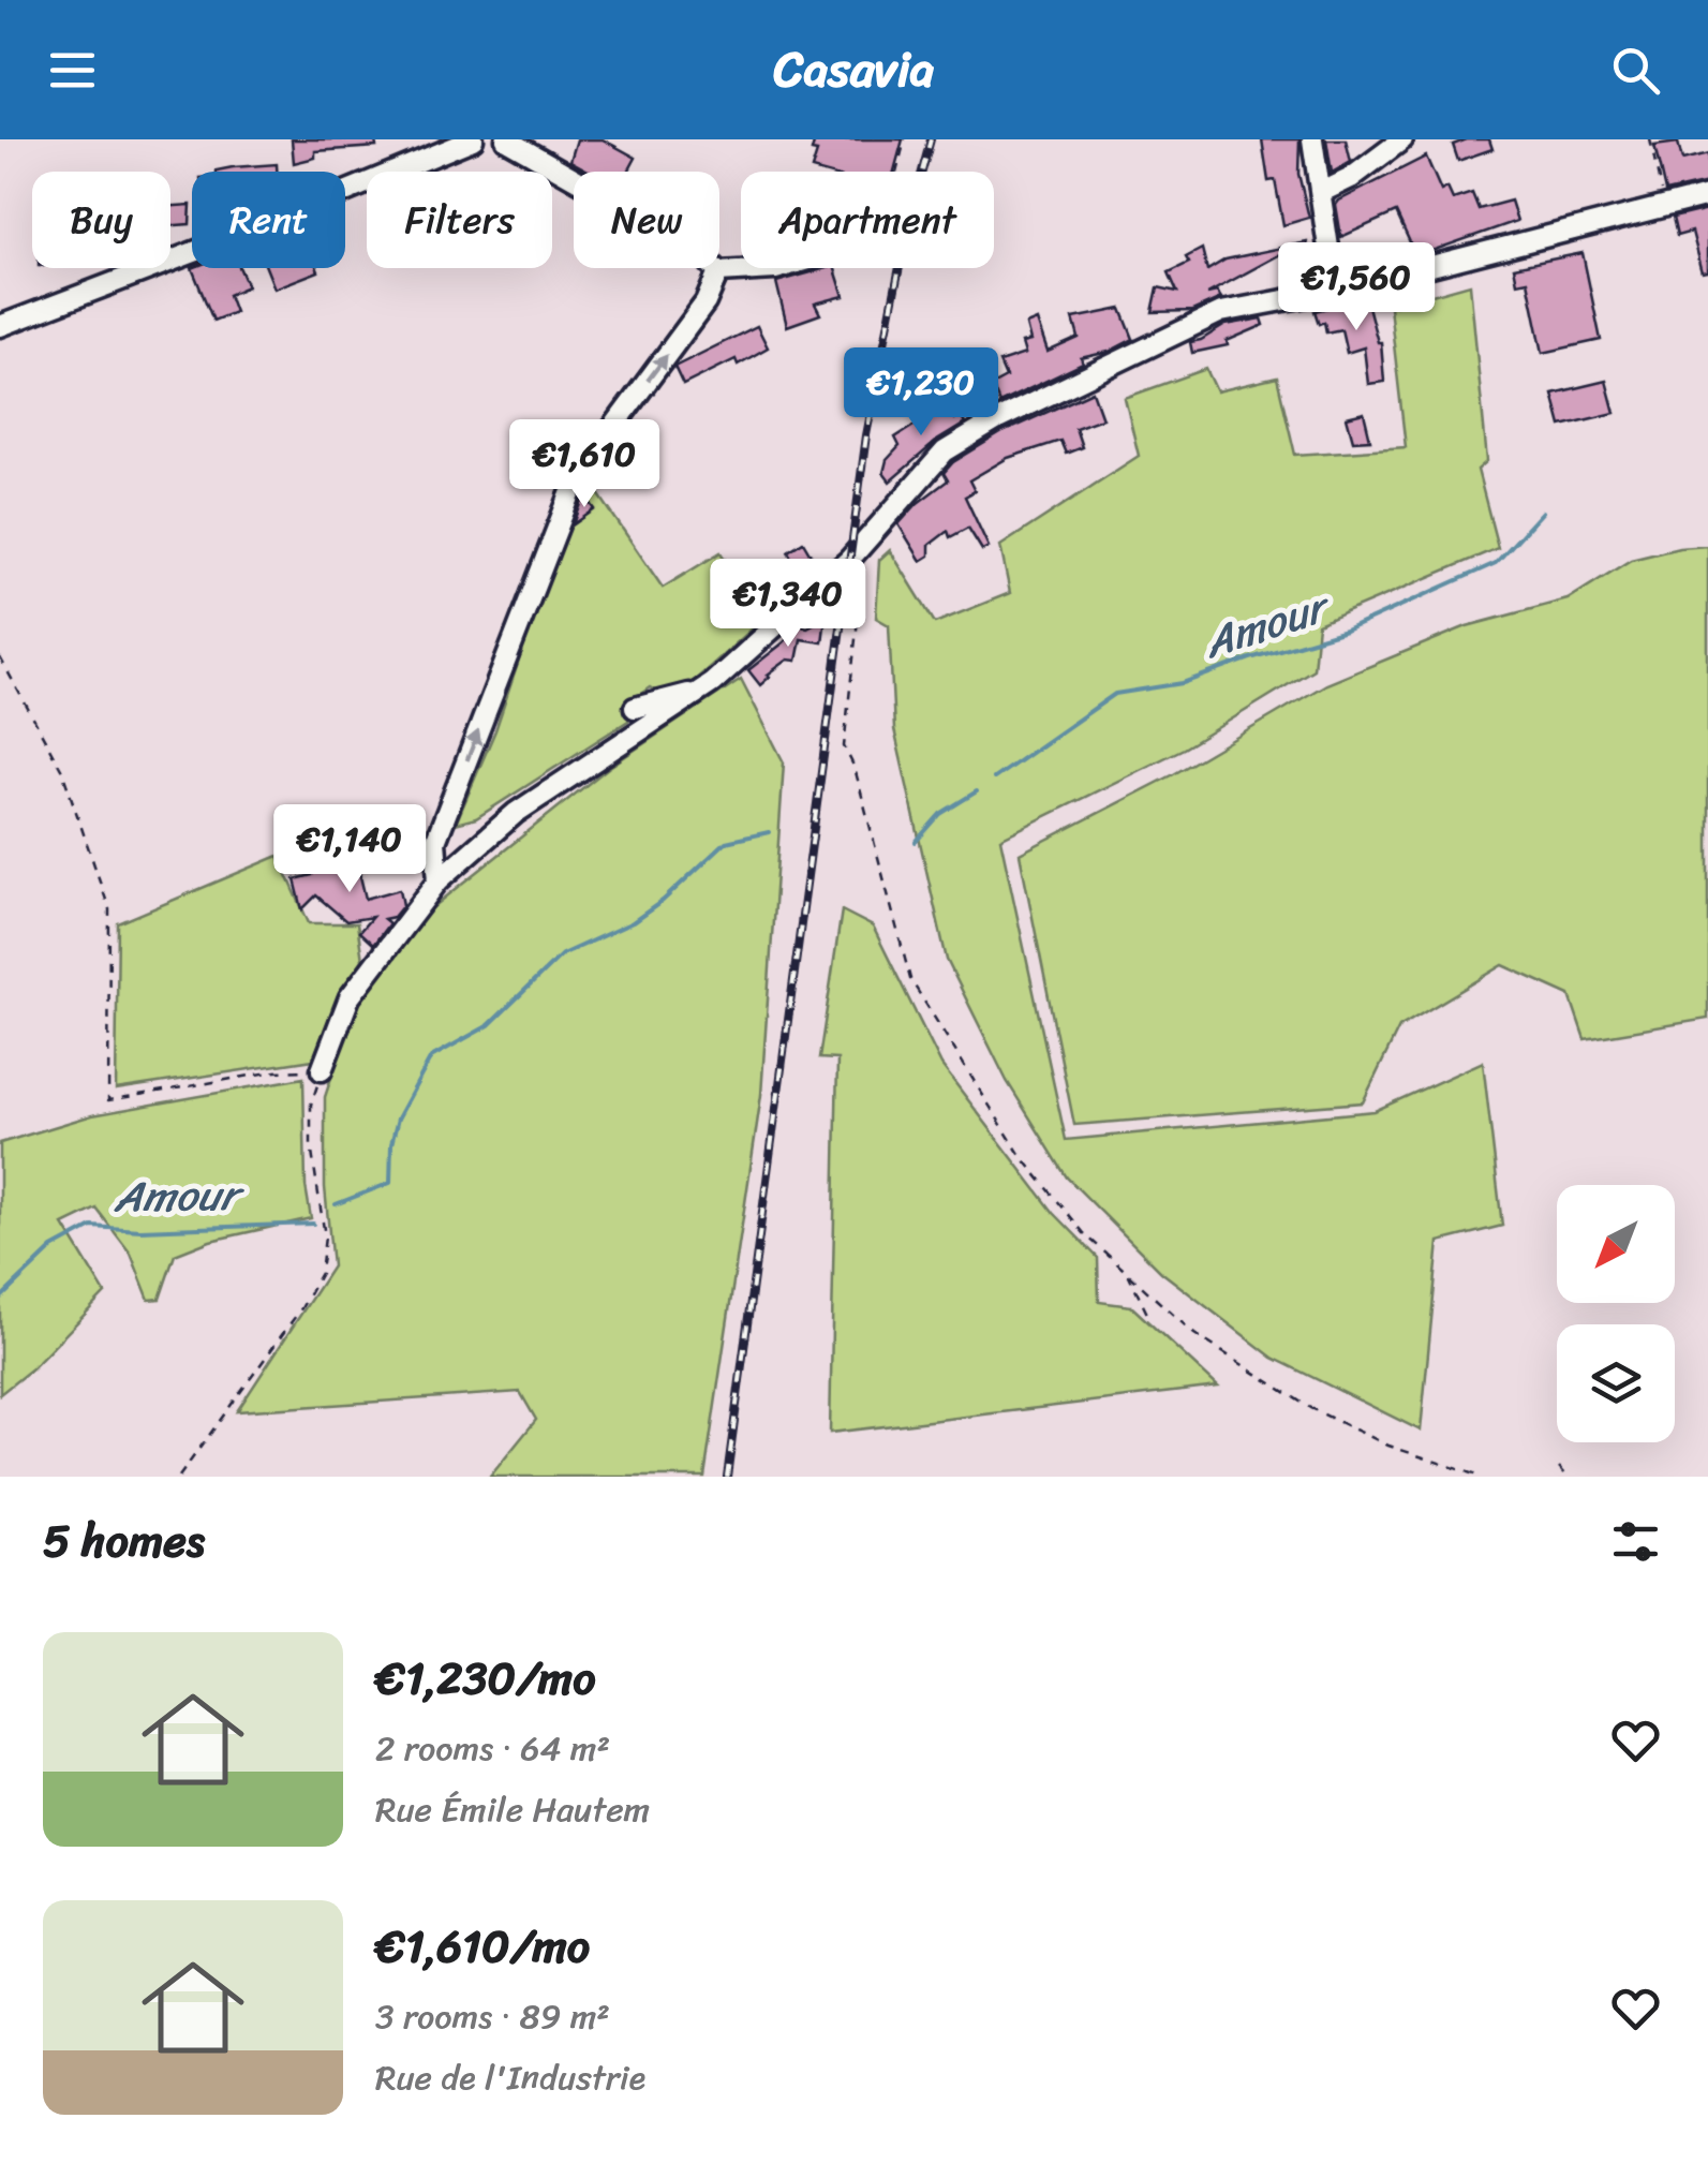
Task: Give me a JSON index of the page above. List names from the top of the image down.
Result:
{
  "water": ["Amour"],
  "north": "bottom left",
  "page": {
    "header": "Casavia",
    "chip": [
      "Buy",
      "Rent",
      "Filters",
      "New",
      "Apartment"
    ],
    "price": [
      "€1,560",
      "€1,230",
      "€1,610",
      "€1,340",
      "€1,140"
    ],
    "heading": "5 homes",
    "list": [
      {
        "name": "€1,230/mo",
        "note": "2 rooms · 64 m² · Rue Émile Hautem"
      },
      {
        "name": "€1,610/mo",
        "note": "3 rooms · 89 m² · Rue de l'Industrie"
      }
    ]
  }
}
